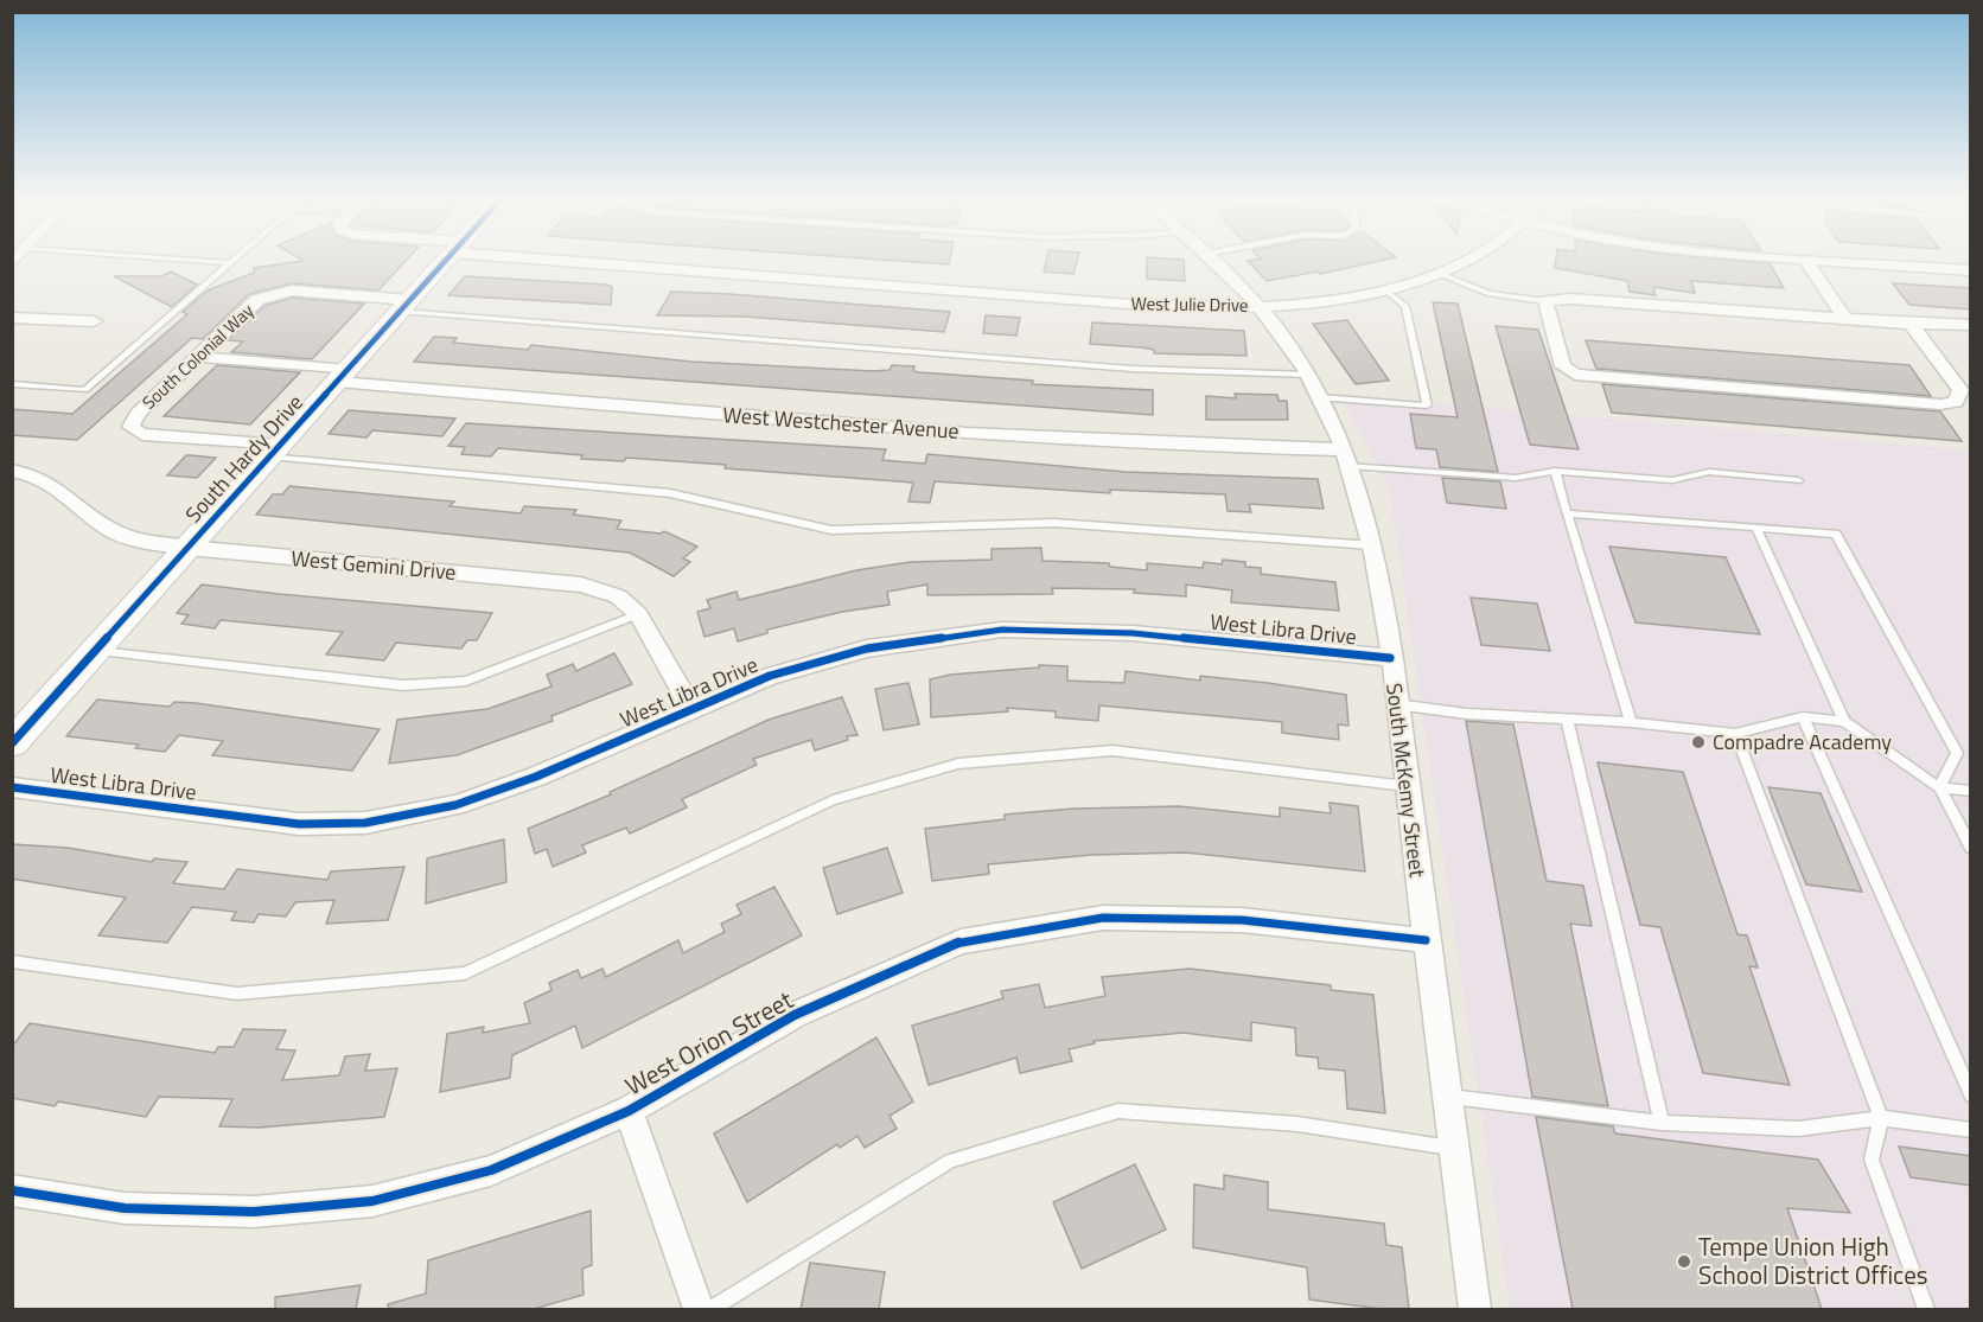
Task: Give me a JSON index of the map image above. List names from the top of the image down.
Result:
{
  "streets": {
    "street": [
      "West Julie Drive",
      "South Colonial Way",
      "West Westchester Avenue",
      "South Hardy Drive",
      "West Gemini Drive",
      "West Libra Drive",
      "South McKemy Street",
      "West Orion Street"
    ]
  },
  "crossings": [
    ["West Julie Drive", "South McKemy Street"],
    ["South Colonial Way", "West Westchester Avenue"],
    ["South Colonial Way", "South Hardy Drive"],
    ["West Westchester Avenue", "South Hardy Drive"],
    ["West Westchester Avenue", "South McKemy Street"],
    ["South Hardy Drive", "West Gemini Drive"],
    ["West Gemini Drive", "West Libra Drive"],
    ["West Libra Drive", "South McKemy Street"],
    ["South McKemy Street", "West Orion Street"]
  ],
  "places": ["Compadre Academy", "Tempe Union High School District Offices"]
}
